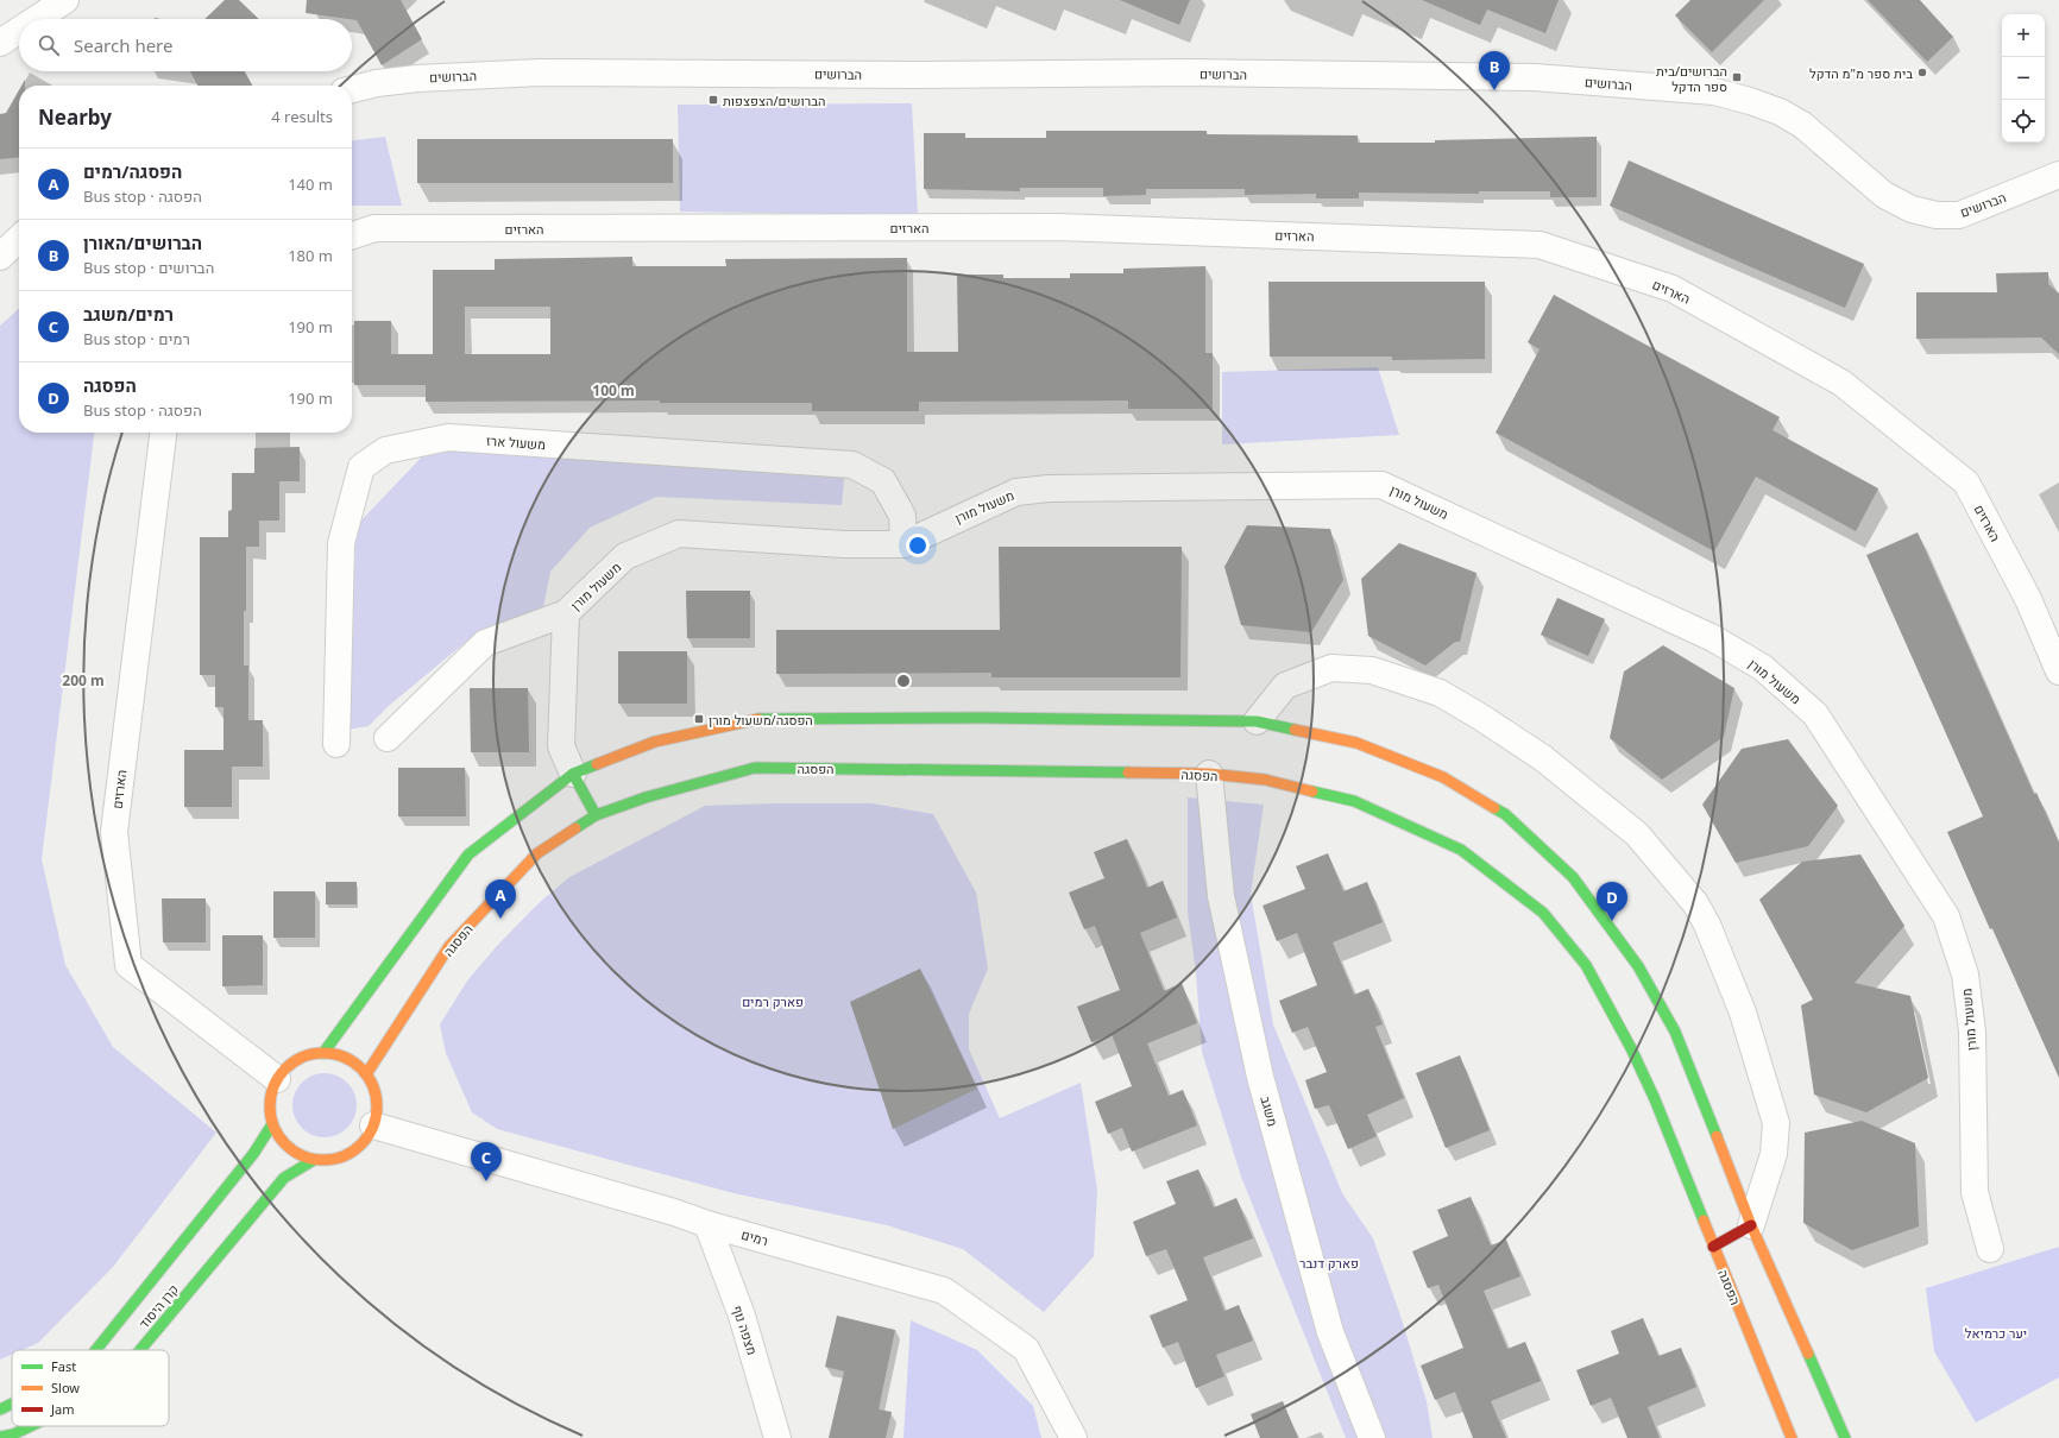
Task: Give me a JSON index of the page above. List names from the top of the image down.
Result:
{
  "streets": {
    "street": [
      "הברושים",
      "הארזים",
      "משעול ארז",
      "משעול מורן",
      "הפסגה",
      "משגב",
      "רמים",
      "קרן היסוד",
      "מצפה נוף"
    ]
  },
  "crossings": [
    ["הארזים", "הפסגה"],
    ["הארזים", "רמים"],
    ["הארזים", "קרן היסוד"],
    ["משעול ארז", "משעול מורן"],
    ["הפסגה", "משגב"],
    ["הפסגה", "רמים"],
    ["הפסגה", "קרן היסוד"],
    ["רמים", "קרן היסוד"],
    ["רמים", "מצפה נוף"]
  ],
  "parks": ["פארק רמים", "פארק דנבר", "יער כרמיאל"],
  "places": {
    "other": ["בית ספר מ\"מ הדקל"],
    "transit": ["הברושים/בית ספר הדקל", "הברושים/הצפצפות", "הפסגה/משעול מורן"]
  },
  "legend": ["Fast", "Slow", "Jam"],
  "page": {
    "map_buttons": ["+", "−"],
    "search": "Search here",
    "pins": [
      "B",
      "A",
      "D",
      "C"
    ],
    "heading": ["Nearby", "4 results"],
    "list": [
      {
        "mark": "A",
        "name": "הפסגה/רמים",
        "note": "Bus stop · הפסגה",
        "value": "140 m"
      },
      {
        "mark": "B",
        "name": "הברושים/האורן",
        "note": "Bus stop · הברושים",
        "value": "180 m"
      },
      {
        "mark": "C",
        "name": "רמים/משגב",
        "note": "Bus stop · רמים",
        "value": "190 m"
      },
      {
        "mark": "D",
        "name": "הפסגה",
        "note": "Bus stop · הפסגה",
        "value": "190 m"
      }
    ]
  },
  "rings": ["100 m", "200 m"]
}
